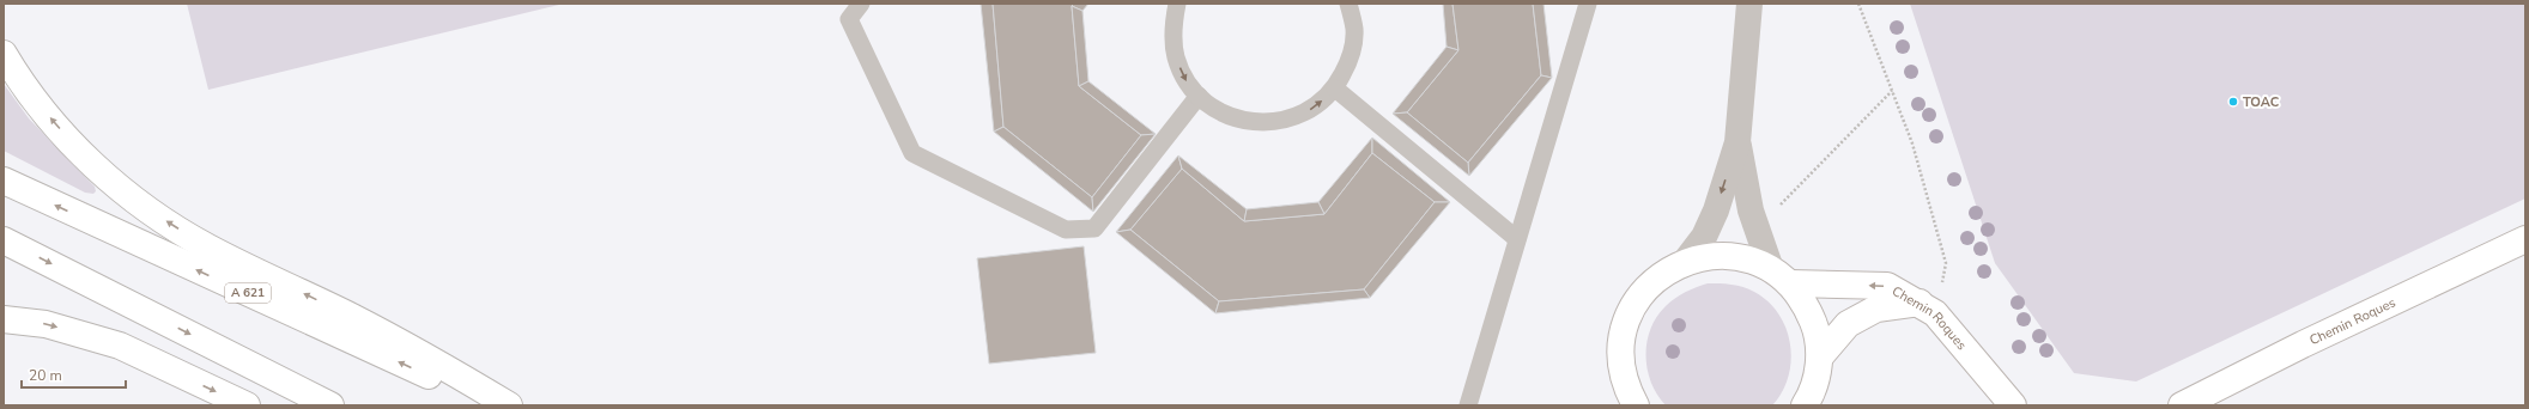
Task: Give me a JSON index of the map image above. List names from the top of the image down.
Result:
{
  "streets": {
    "main road": ["A 621", "Chemin Roques"]
  },
  "places": ["TOAC"],
  "scale_bar": "20 m"
}
